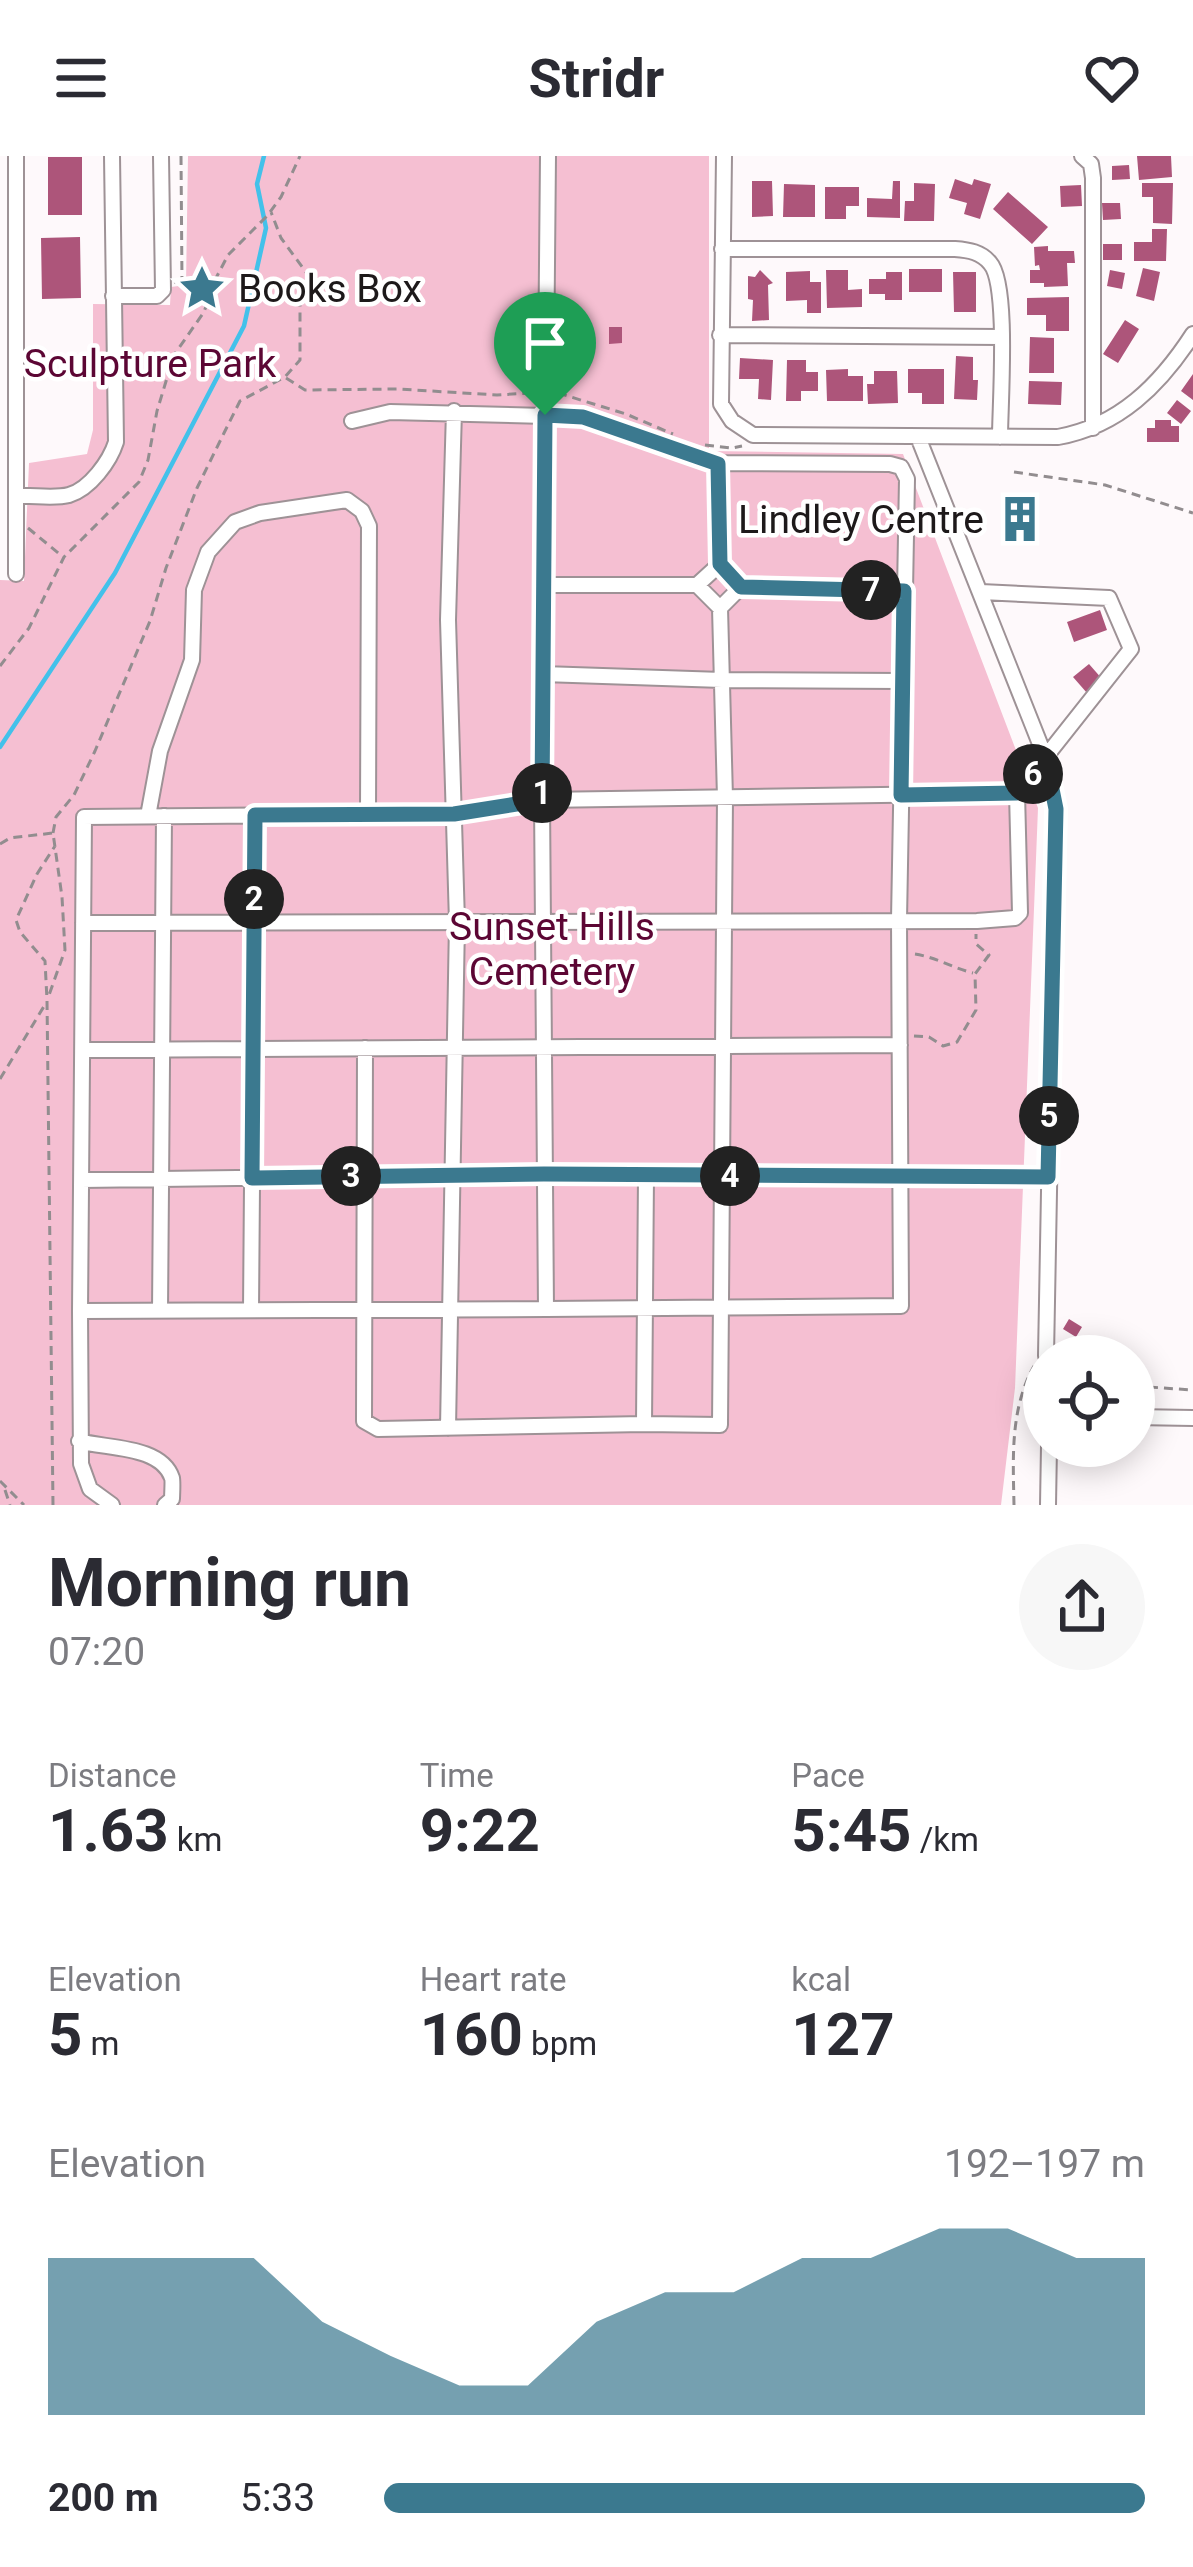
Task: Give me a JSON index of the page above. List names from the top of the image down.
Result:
{
  "parks": ["Sculpture Park", "Sunset Hills Cemetery"],
  "places": {
    "place": ["Books Box"],
    "building": ["Lindley Centre"]
  },
  "page": {
    "header": "Stridr",
    "pins": [
      "7",
      "6",
      "1",
      "2",
      "5",
      "3",
      "4"
    ],
    "heading": ["Morning run", "07:20"],
    "stats": [
      ["Distance", "1.63 km"],
      ["Time", "9:22"],
      ["Pace", "5:45 /km"],
      ["Elevation", "5 m"],
      ["Heart rate", "160 bpm"],
      ["kcal", "127"]
    ],
    "chart": ["Elevation", "192–197 m"],
    "list": [
      {
        "name": "200 m",
        "note": "5:33"
      }
    ]
  }
}
